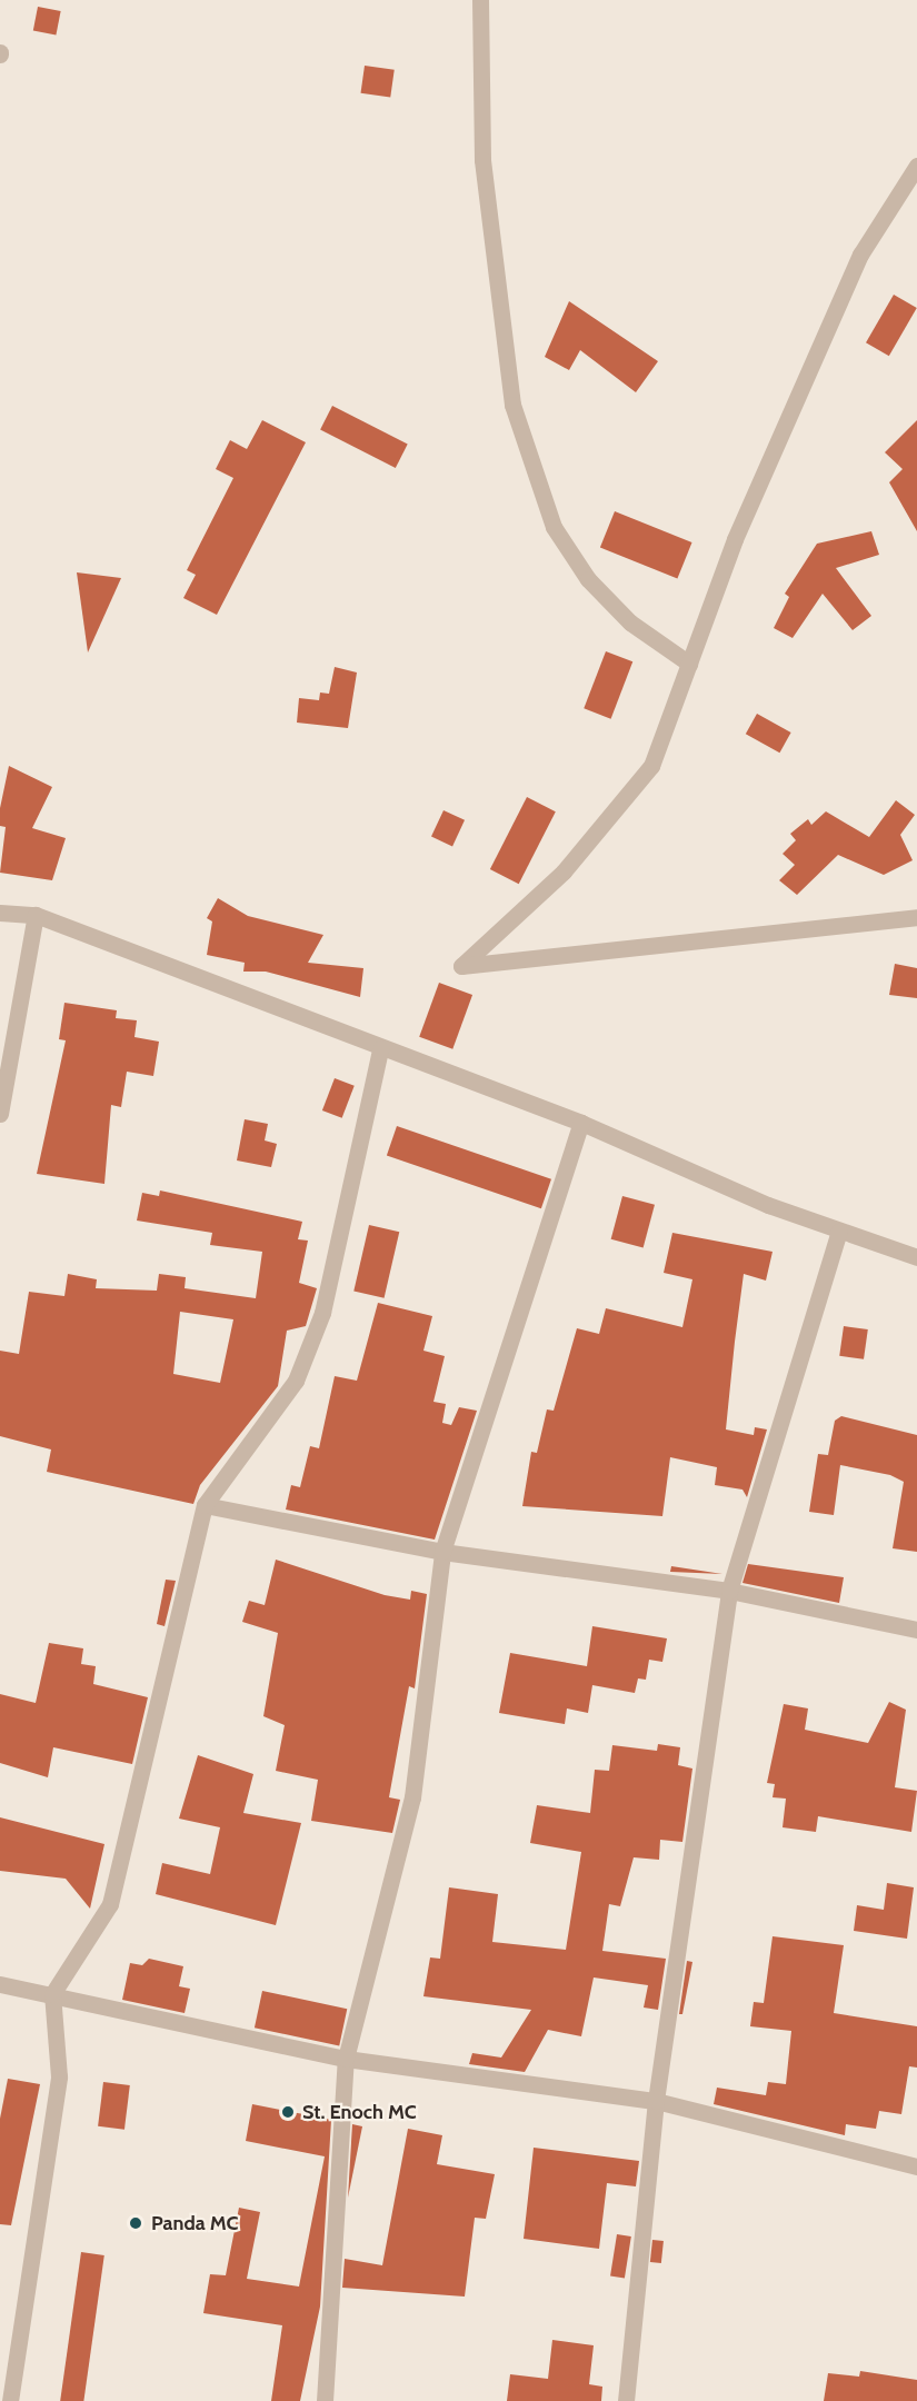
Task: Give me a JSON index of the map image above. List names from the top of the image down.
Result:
{
  "places": ["St. Enoch MC", "Panda MC"]
}
